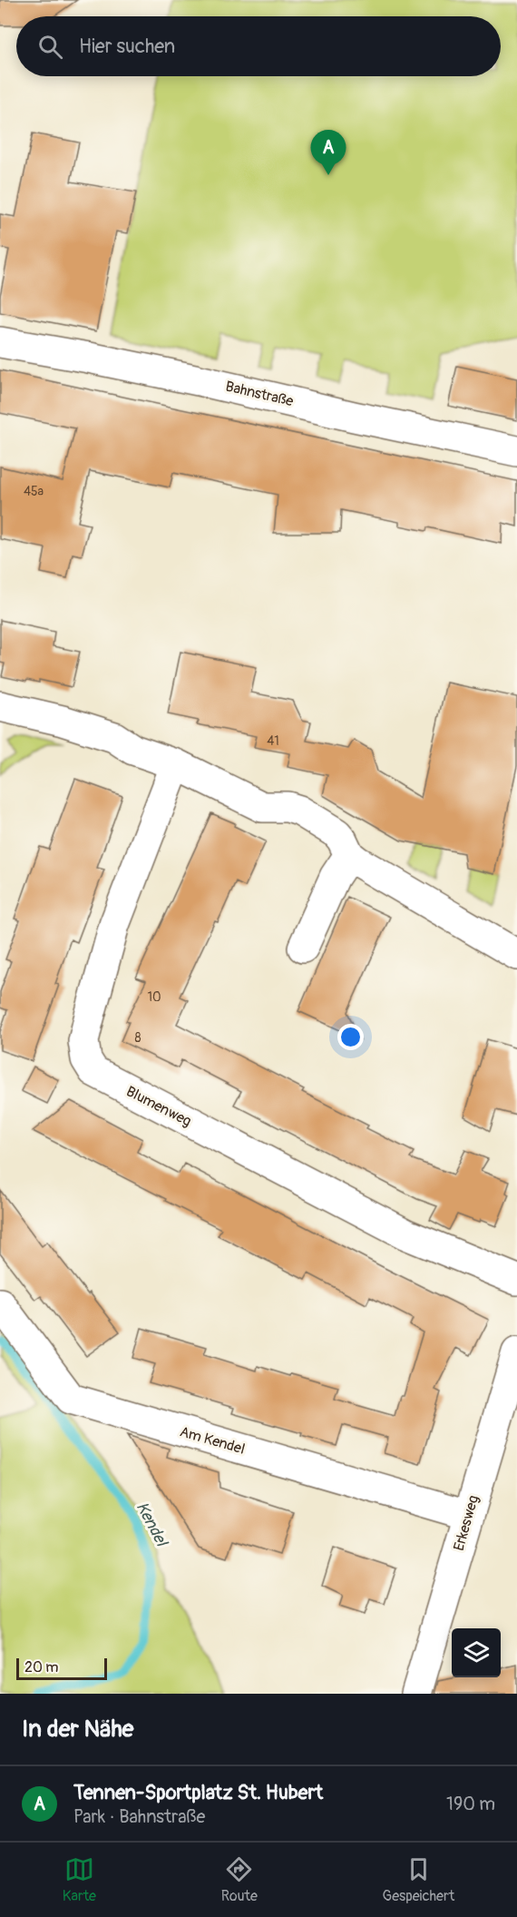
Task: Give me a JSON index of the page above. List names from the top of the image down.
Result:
{
  "streets": {
    "street": [
      "Bahnstraße",
      "Blumenweg",
      "Am Kendel",
      "Erkesweg"
    ]
  },
  "crossings": [
    ["Am Kendel", "Erkesweg"]
  ],
  "water": ["Kendel"],
  "house_numbers": [
    "45a",
    "41",
    "10",
    "8"
  ],
  "scale_bar": "20 m",
  "page": {
    "search": "Hier suchen",
    "pins": "A",
    "scale": "20 m",
    "heading": "In der Nähe",
    "list": [
      {
        "mark": "A",
        "name": "Tennen-Sportplatz St. Hubert",
        "note": "Park · Bahnstraße",
        "value": "190 m"
      }
    ],
    "nav": ["Karte", "Route", "Gespeichert"]
  }
}
